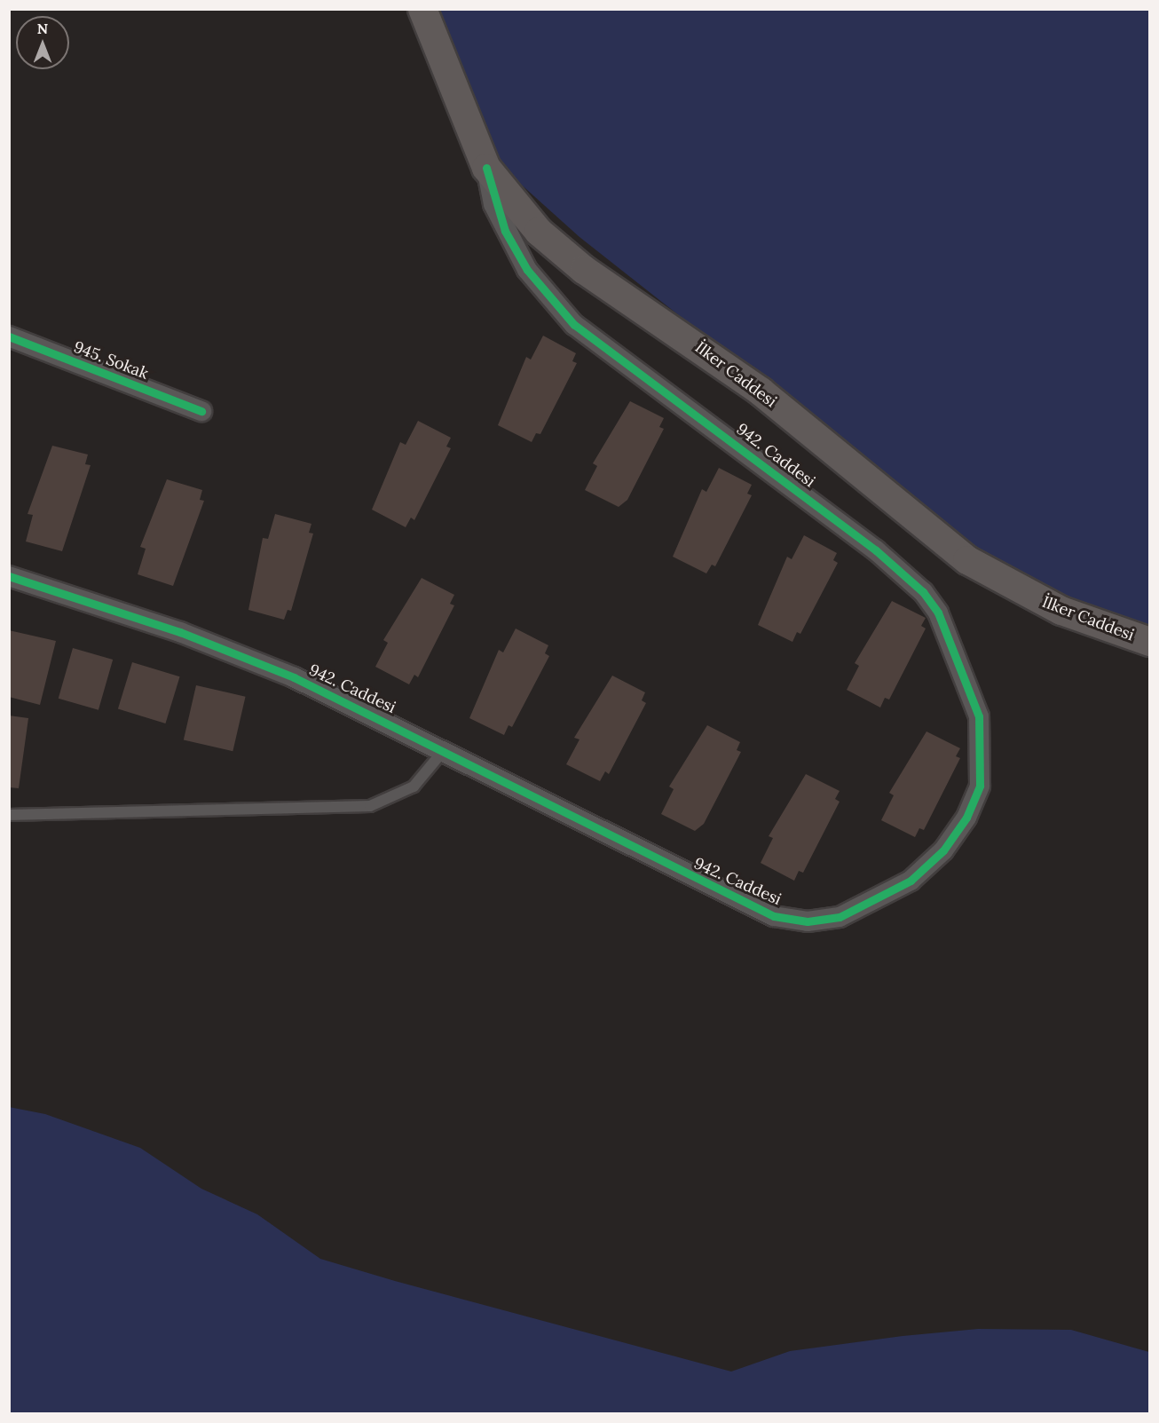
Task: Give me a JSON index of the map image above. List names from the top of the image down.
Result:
{
  "streets": {
    "main road": ["İlker Caddesi"],
    "street": ["945. Sokak", "942. Caddesi"]
  },
  "crossings": [
    ["İlker Caddesi", "942. Caddesi"]
  ],
  "north": "top"
}
